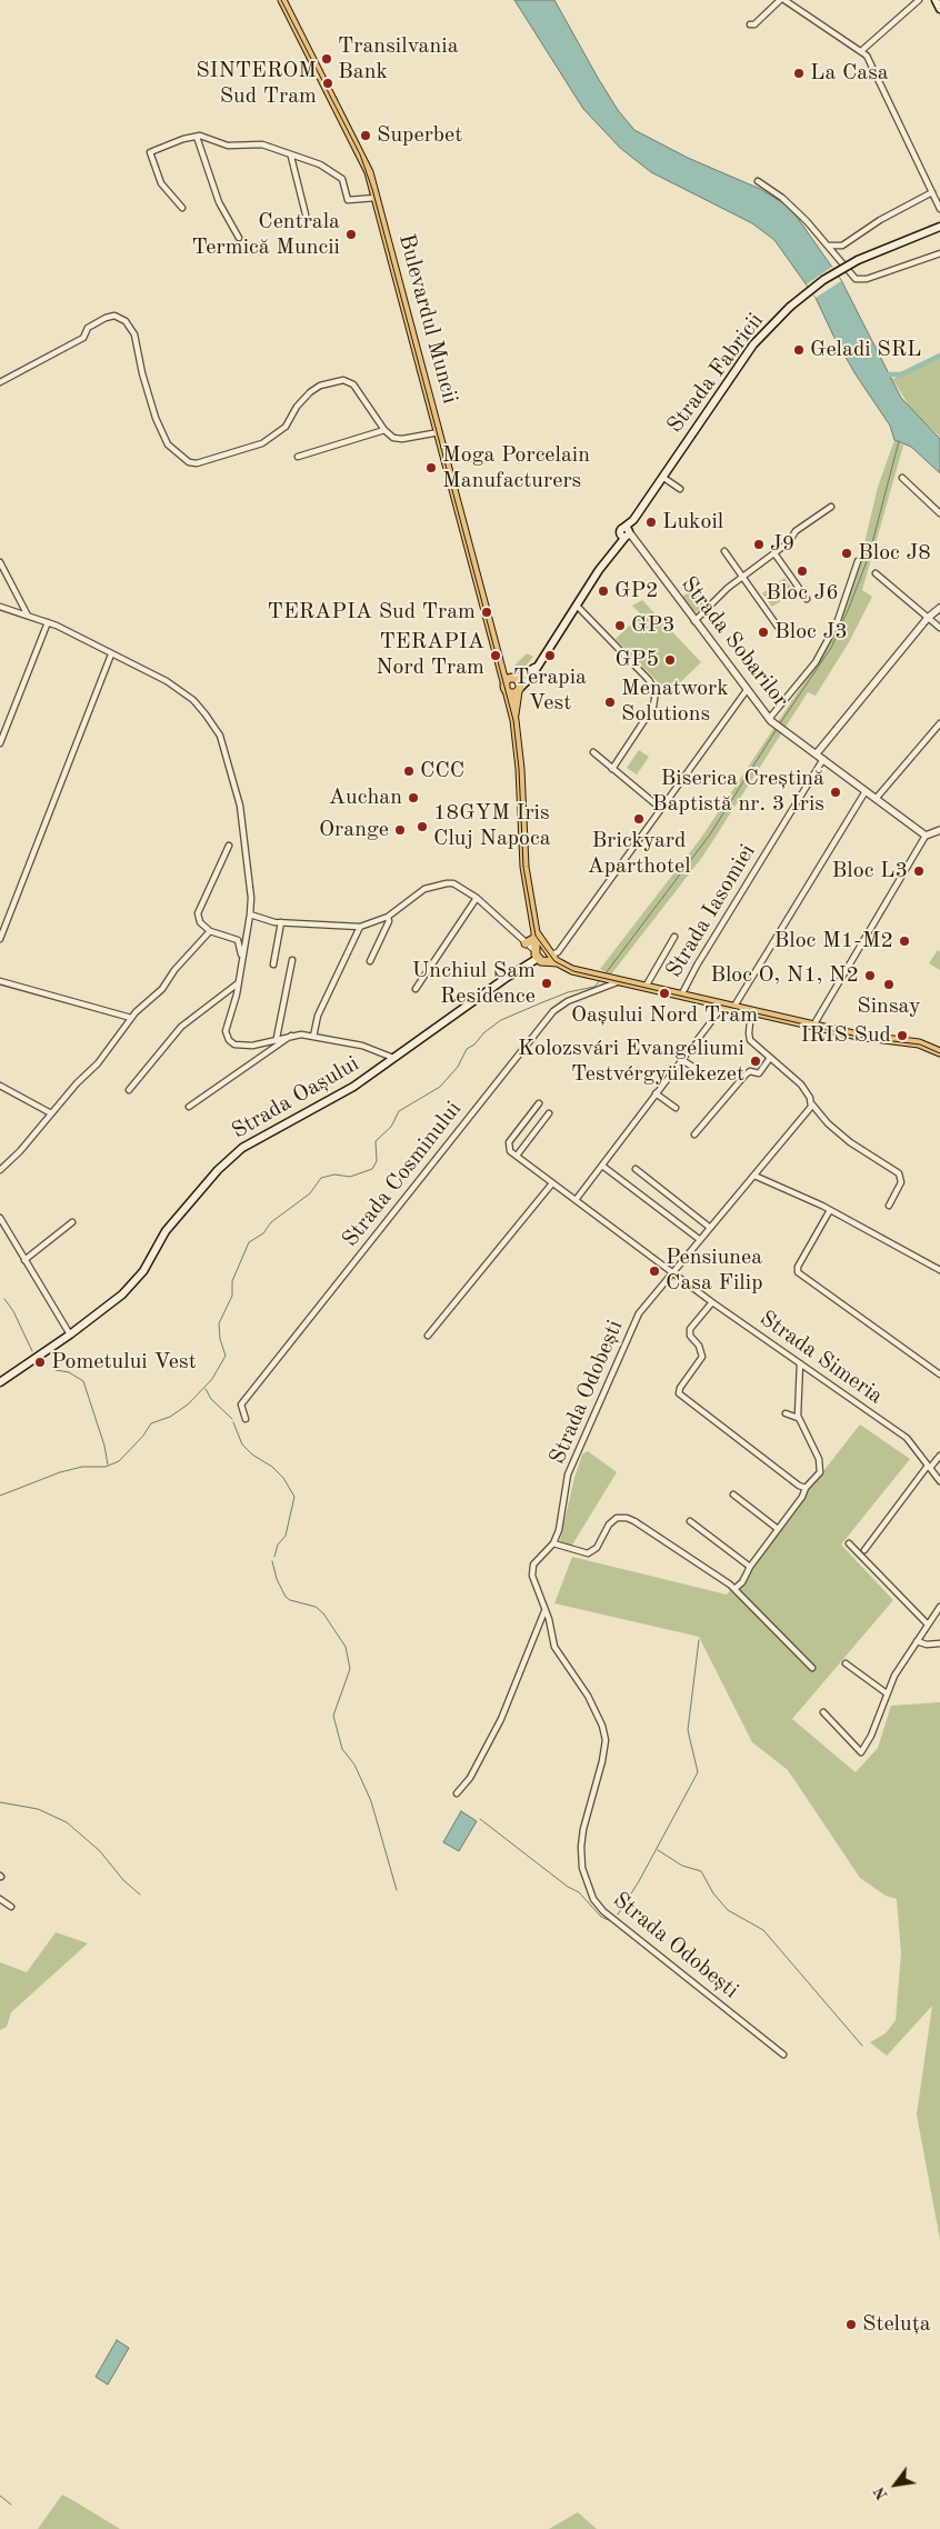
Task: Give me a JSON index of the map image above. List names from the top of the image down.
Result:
{
  "streets": {
    "main road": ["Bulevardul Muncii", "Strada Fabricii", "Strada Oașului"],
    "street": [
      "Strada Sobarilor",
      "Strada Iasomiei",
      "Strada Cosminului",
      "Strada Simeria",
      "Strada Odobești"
    ]
  },
  "crossings": [
    ["Bulevardul Muncii", "Strada Fabricii"],
    ["Bulevardul Muncii", "Strada Oașului"],
    ["Strada Fabricii", "Strada Sobarilor"],
    ["Strada Sobarilor", "Strada Iasomiei"],
    ["Strada Simeria", "Strada Odobești"]
  ],
  "places": [
    "Transilvania Bank",
    "La Casa",
    "SINTEROM Sud Tram",
    "Superbet",
    "Centrala Termică Muncii",
    "Geladi SRL",
    "Moga Porcelain Manufacturers",
    "Lukoil",
    "J9",
    "Bloc J8",
    "Bloc J6",
    "GP2",
    "TERAPIA Sud Tram",
    "GP3",
    "Bloc J3",
    "TERAPIA Nord Tram",
    "Terapia Vest",
    "GP5",
    "Menatwork Solutions",
    "CCC",
    "Biserica Creștină Baptistă nr. 3 Iris",
    "Auchan",
    "Brickyard Aparthotel",
    "18GYM Iris Cluj Napoca",
    "Orange",
    "Bloc L3",
    "Bloc M1-M2",
    "Bloc O, N1, N2",
    "Unchiul Sam Residence",
    "Sinsay",
    "Oașului Nord Tram",
    "IRIS Sud",
    "Kolozsvári Evangéliumi Testvérgyülekezet",
    "Pensiunea Casa Filip",
    "Pometului Vest",
    "Steluța"
  ],
  "north": "bottom left"
}
